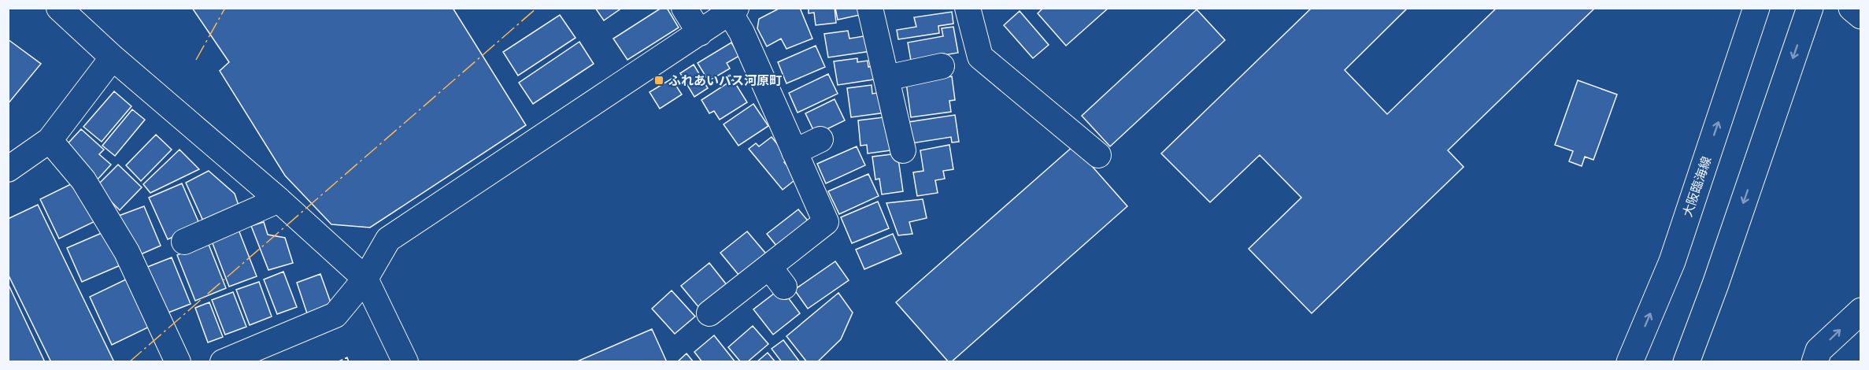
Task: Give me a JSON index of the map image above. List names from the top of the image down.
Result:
{
  "streets": {
    "main road": ["大阪臨海線"]
  },
  "places": {
    "transit": ["ふれあいバス河原町"]
  }
}
